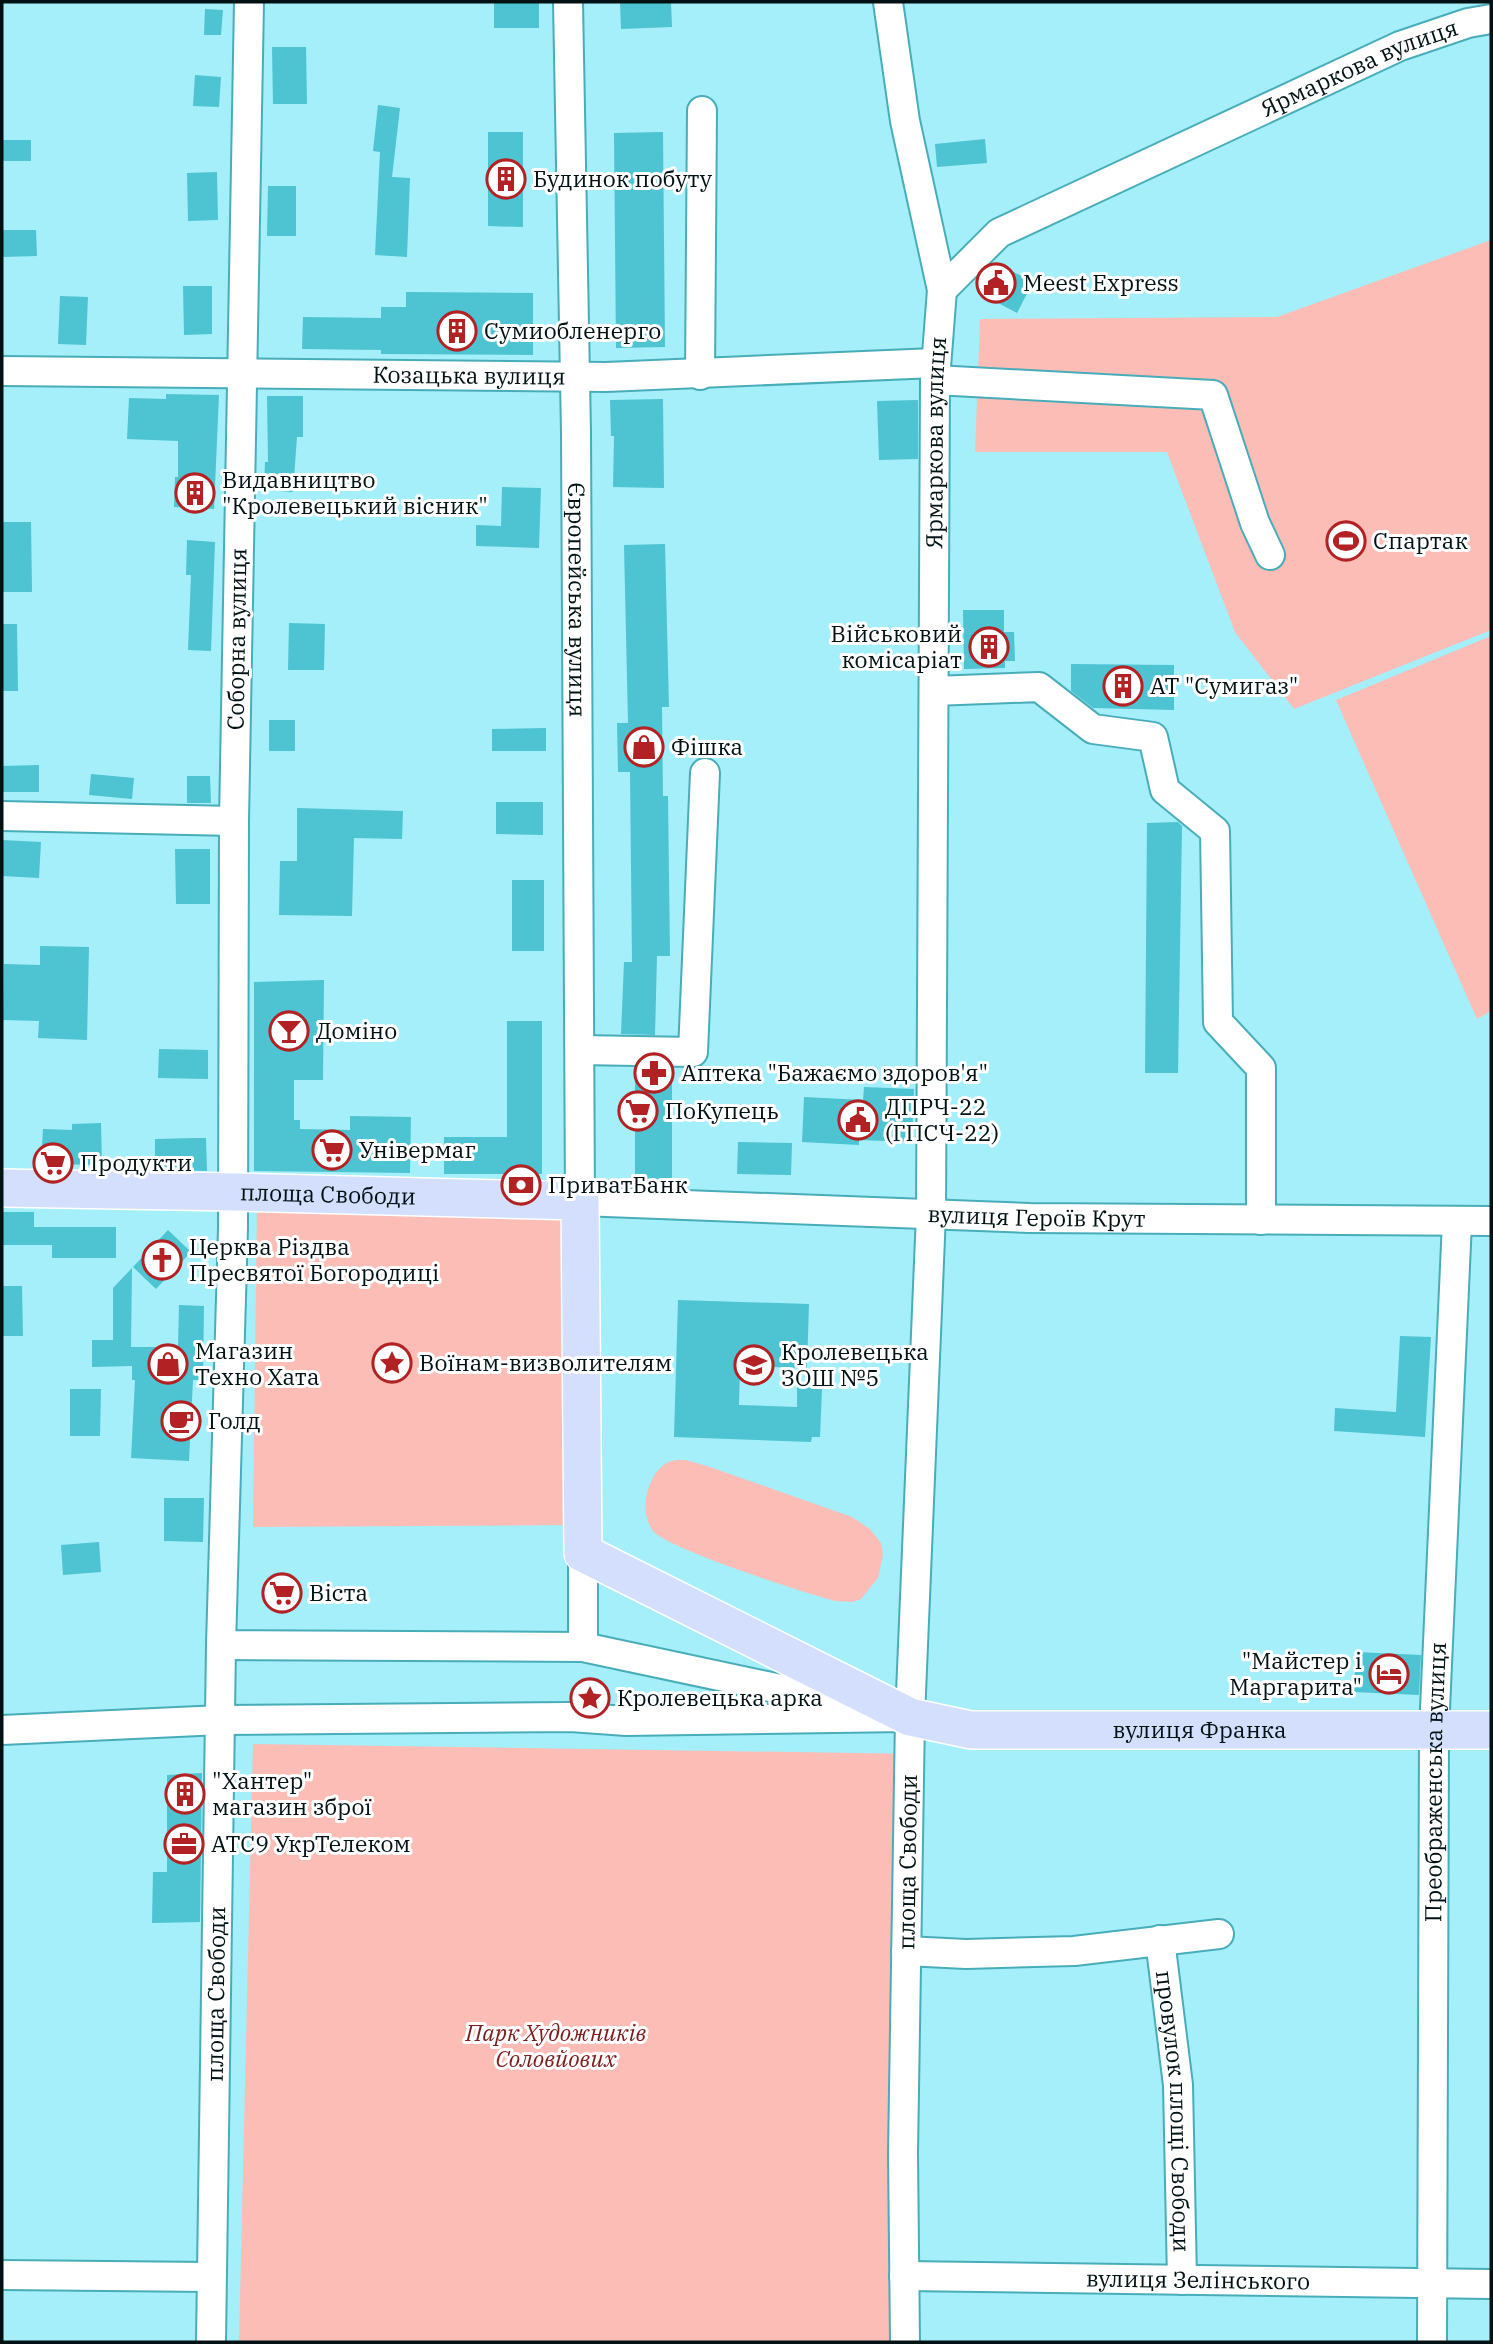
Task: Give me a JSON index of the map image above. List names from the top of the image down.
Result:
{
  "streets": {
    "main road": ["площа Свободи", "вулиця Франка"],
    "street": [
      "Ярмаркова вулиця",
      "Козацька вулиця",
      "Європейська вулиця",
      "Соборна вулиця",
      "вулиця Героїв Крут",
      "Преображенська вулиця",
      "провулок площі Свободи",
      "вулиця Зелінського"
    ]
  },
  "crossings": [
    ["Ярмаркова вулиця", "Козацька вулиця"],
    ["Ярмаркова вулиця", "площа Свободи"],
    ["Ярмаркова вулиця", "вулиця Героїв Крут"],
    ["Козацька вулиця", "Європейська вулиця"],
    ["Козацька вулиця", "Соборна вулиця"],
    ["Європейська вулиця", "площа Свободи"],
    ["Європейська вулиця", "вулиця Героїв Крут"],
    ["Соборна вулиця", "площа Свободи"],
    ["площа Свободи", "вулиця Героїв Крут"],
    ["площа Свободи", "вулиця Франка"],
    ["площа Свободи", "провулок площі Свободи"],
    ["площа Свободи", "вулиця Зелінського"],
    ["вулиця Героїв Крут", "Преображенська вулиця"],
    ["вулиця Франка", "Преображенська вулиця"],
    ["Преображенська вулиця", "вулиця Зелінського"],
    ["провулок площі Свободи", "вулиця Зелінського"]
  ],
  "parks": ["Парк Художників Соловйових"],
  "places": {
    "building": [
      "Будинок побуту",
      "Сумиобленерго",
      "Видавництво \"Кролевецький вісник\"",
      "Військовий комісаріат",
      "АТ \"Сумигаз\"",
      "\"Хантер\" магазин зброї"
    ],
    "public building": ["Meest Express", "ДПРЧ-22 (ГПСЧ-22)"],
    "sports": ["Спартак"],
    "shop": ["Фішка", "Магазин Техно Хата"],
    "bar": ["Доміно"],
    "pharmacy": ["Аптека \"Бажаємо здоров'я\""],
    "supermarket": [
      "ПоКупець",
      "Універмаг",
      "Продукти",
      "Віста"
    ],
    "bank": ["ПриватБанк"],
    "church": ["Церква Різдва Пресвятої Богородиці"],
    "place": ["Воїнам-визволителям", "Кролевецька арка"],
    "school or university": ["Кролевецька ЗОШ №5"],
    "cafe": ["Голд"],
    "hotel": ["\"Майстер і Маргарита\""],
    "office": ["АТС9 УкрТелеком"]
  }
}
